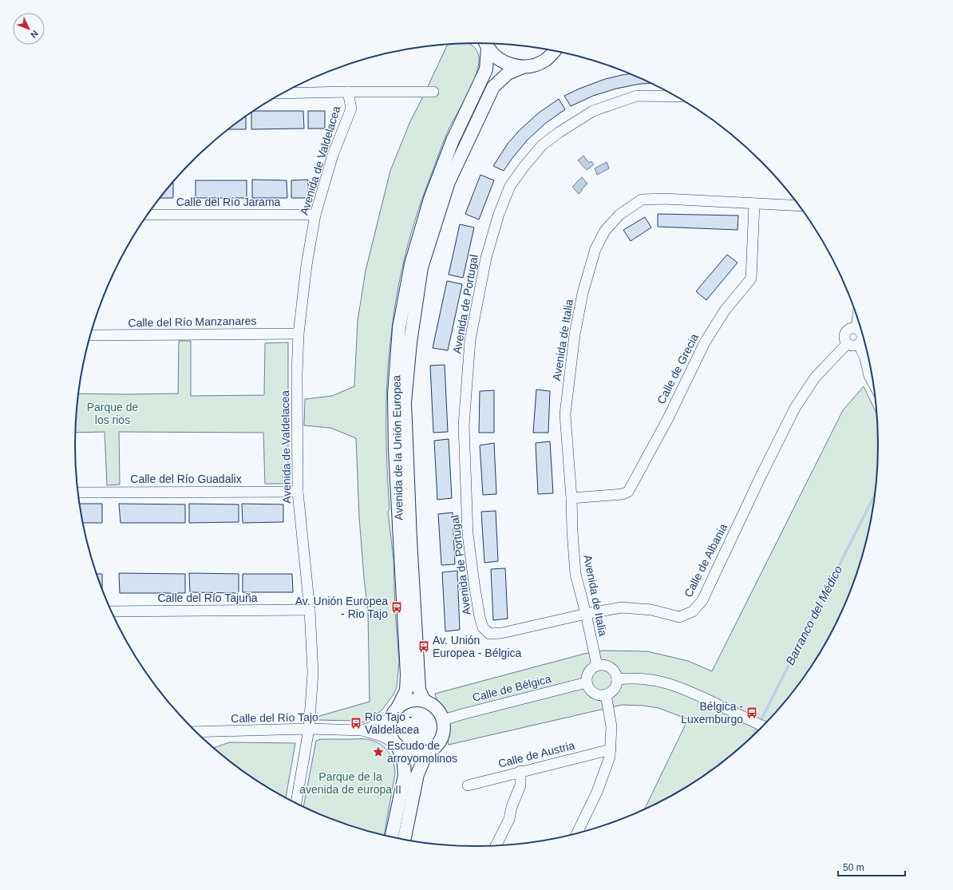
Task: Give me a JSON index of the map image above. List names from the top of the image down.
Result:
{
  "streets": {
    "main road": ["Avenida de la Unión Europea"],
    "street": [
      "Avenida de Valdelacea",
      "Calle del Río Jarama",
      "Avenida de Portugal",
      "Calle del Río Manzanares",
      "Avenida de Italia",
      "Calle de Grecia",
      "Calle del Río Guadalix",
      "Calle de Albania",
      "Calle del Río Tajuña",
      "Calle de Bélgica",
      "Calle del Río Tajo",
      "Calle de Austria"
    ]
  },
  "crossings": [
    ["Avenida de Valdelacea", "Calle del Río Jarama"],
    ["Avenida de Valdelacea", "Calle del Río Manzanares"],
    ["Avenida de Valdelacea", "Calle del Río Guadalix"],
    ["Avenida de Valdelacea", "Calle del Río Tajuña"],
    ["Avenida de Valdelacea", "Calle del Río Tajo"],
    ["Avenida de Portugal", "Calle de Albania"],
    ["Avenida de Italia", "Calle de Grecia"],
    ["Avenida de Italia", "Calle de Albania"],
    ["Avenida de Italia", "Calle de Bélgica"],
    ["Avenida de la Unión Europea", "Calle de Bélgica"],
    ["Avenida de la Unión Europea", "Calle del Río Tajo"],
    ["Calle de Bélgica", "Calle del Río Tajo"]
  ],
  "water": ["Barranco del Médico"],
  "parks": ["Parque de los rios", "Parque de la avenida de europa II"],
  "places": {
    "bus stop": [
      "Av. Unión Europea - Rio Tajo",
      "Av. Unión Europea - Bélgica",
      "Bélgica - Luxemburgo",
      "Río Tajo - Valdelacea"
    ],
    "place": ["Escudo de arroyomolinos"]
  },
  "scale_bar": "50 m",
  "north": "bottom right"
}
